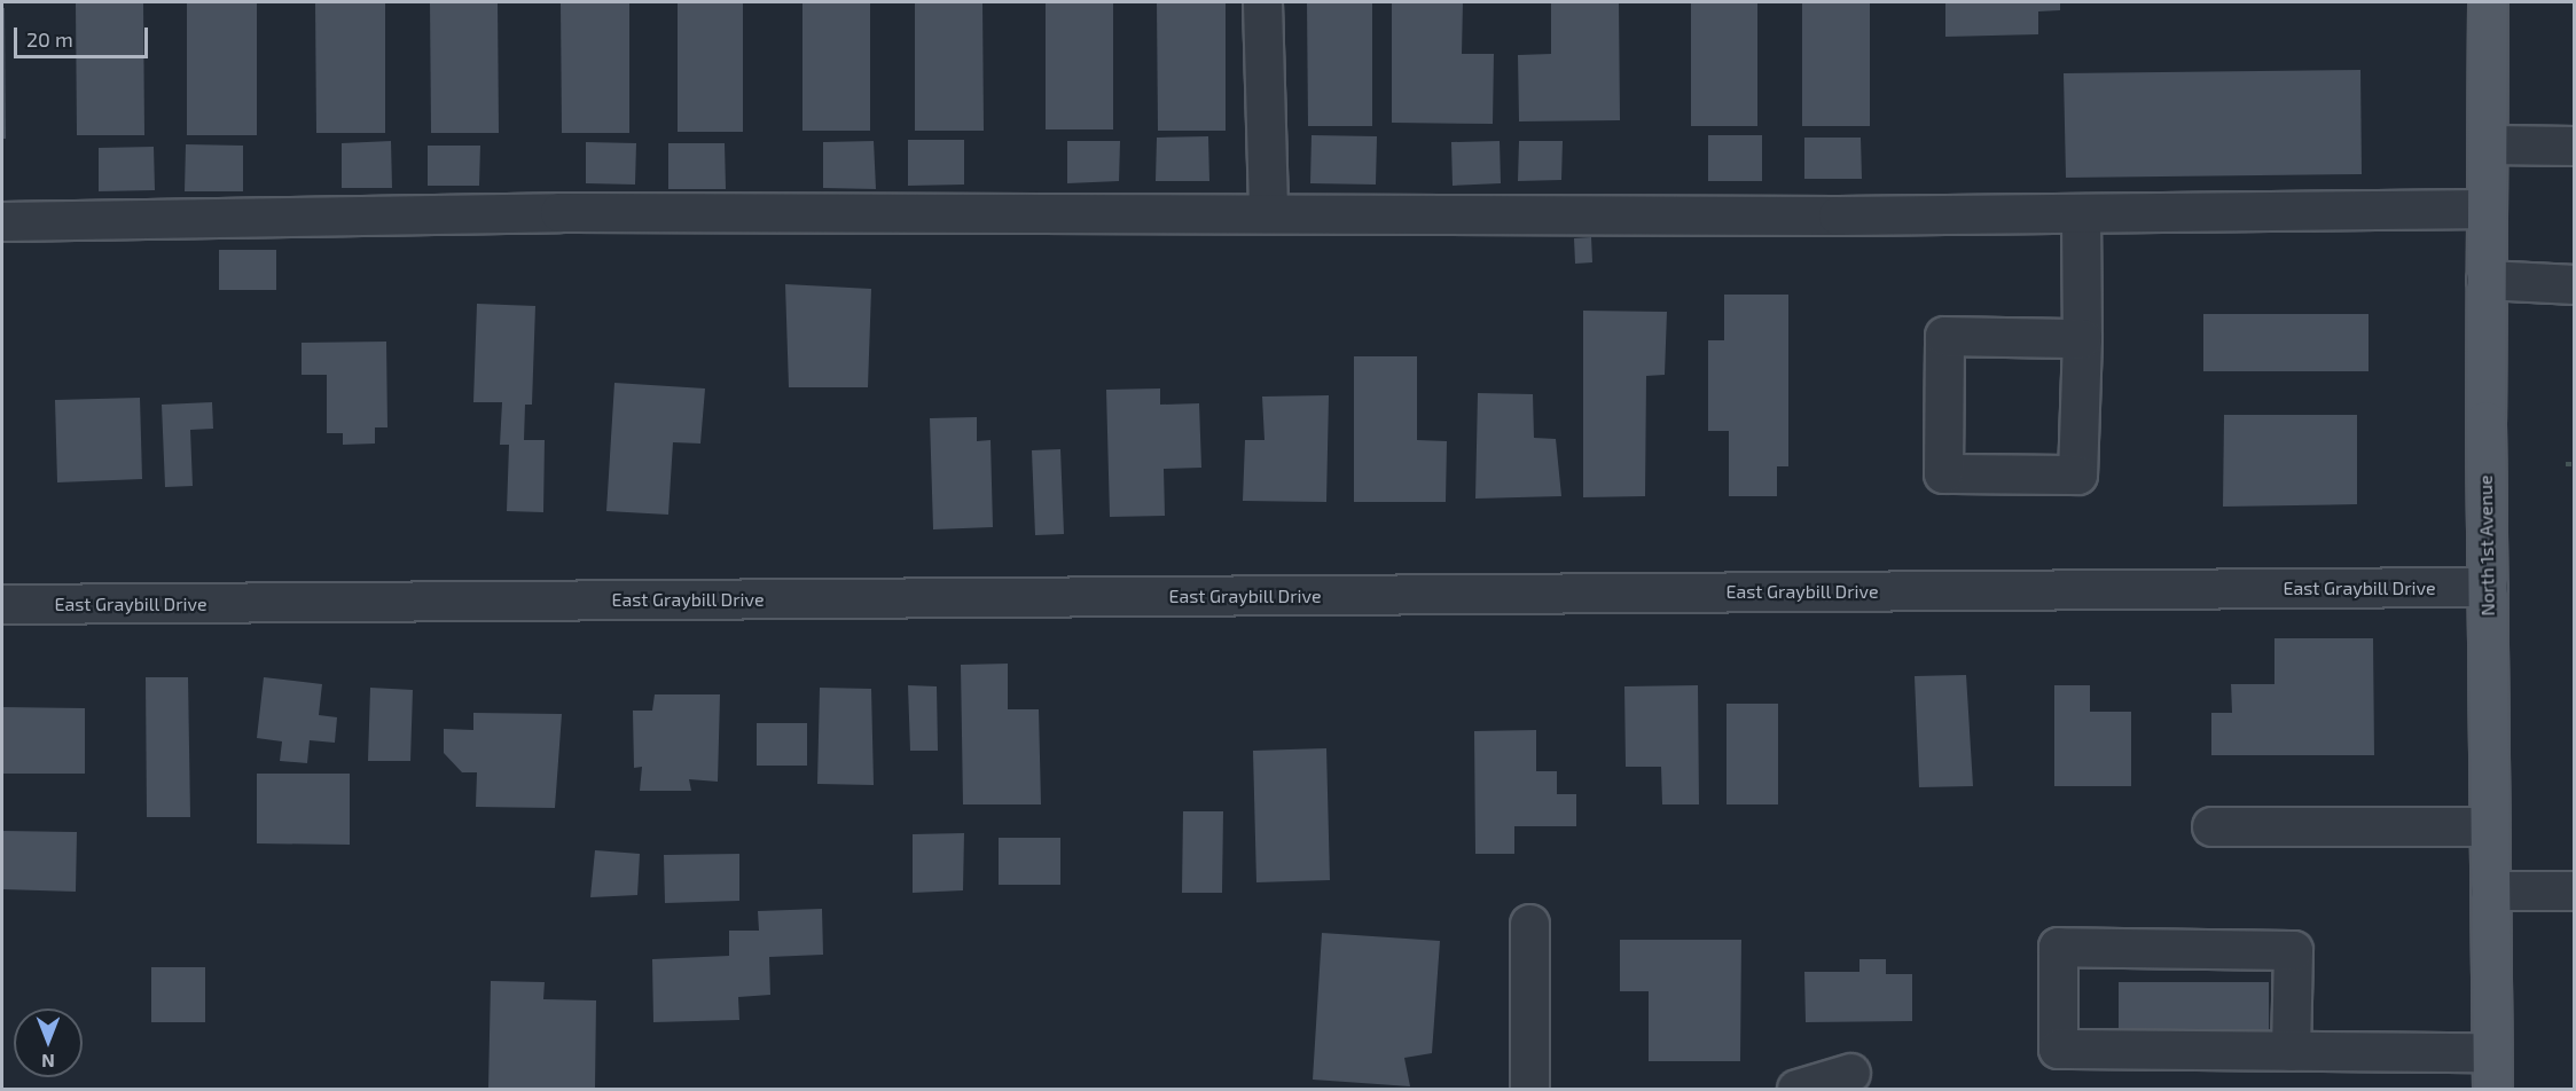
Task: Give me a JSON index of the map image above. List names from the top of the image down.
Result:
{
  "streets": {
    "main road": ["North 1st Avenue"],
    "street": ["East Graybill Drive"]
  },
  "crossings": [
    ["North 1st Avenue", "East Graybill Drive"]
  ],
  "scale_bar": "20 m",
  "north": "bottom"
}
